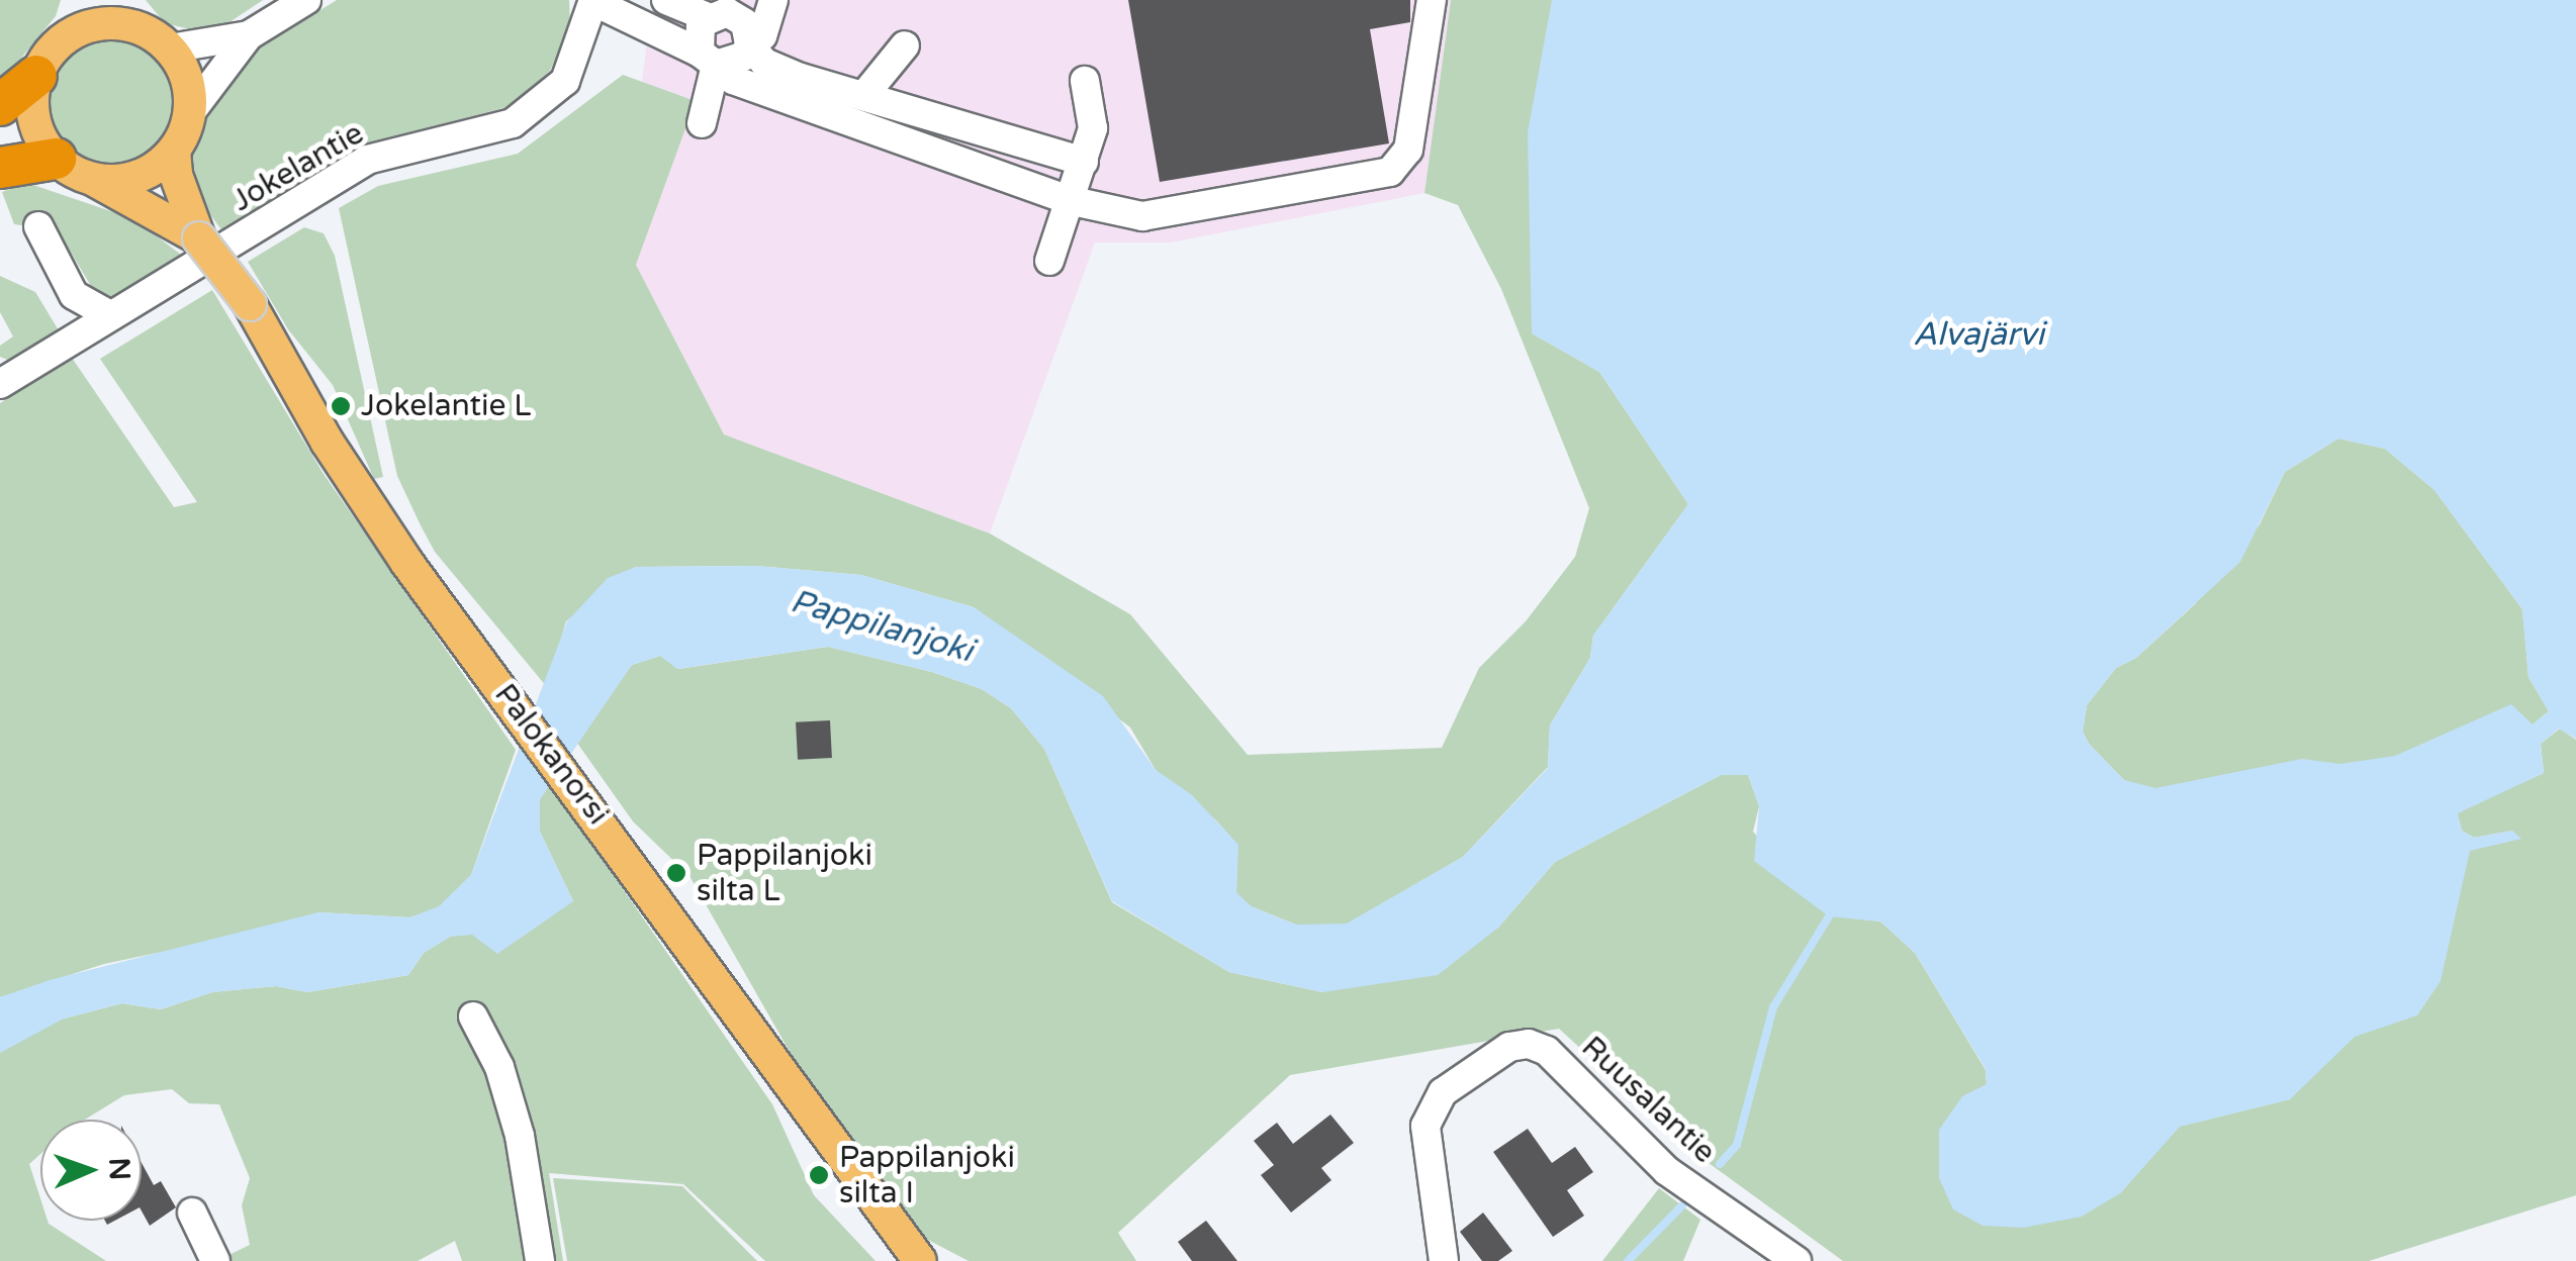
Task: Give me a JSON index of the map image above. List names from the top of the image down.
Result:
{
  "streets": {
    "main road": ["Palokanorsi"],
    "street": ["Jokelantie", "Ruusalantie"]
  },
  "water": ["Alvajärvi", "Pappilanjoki"],
  "places": ["Jokelantie L", "Pappilanjoki silta L", "Pappilanjoki silta I"],
  "north": "right"
}
